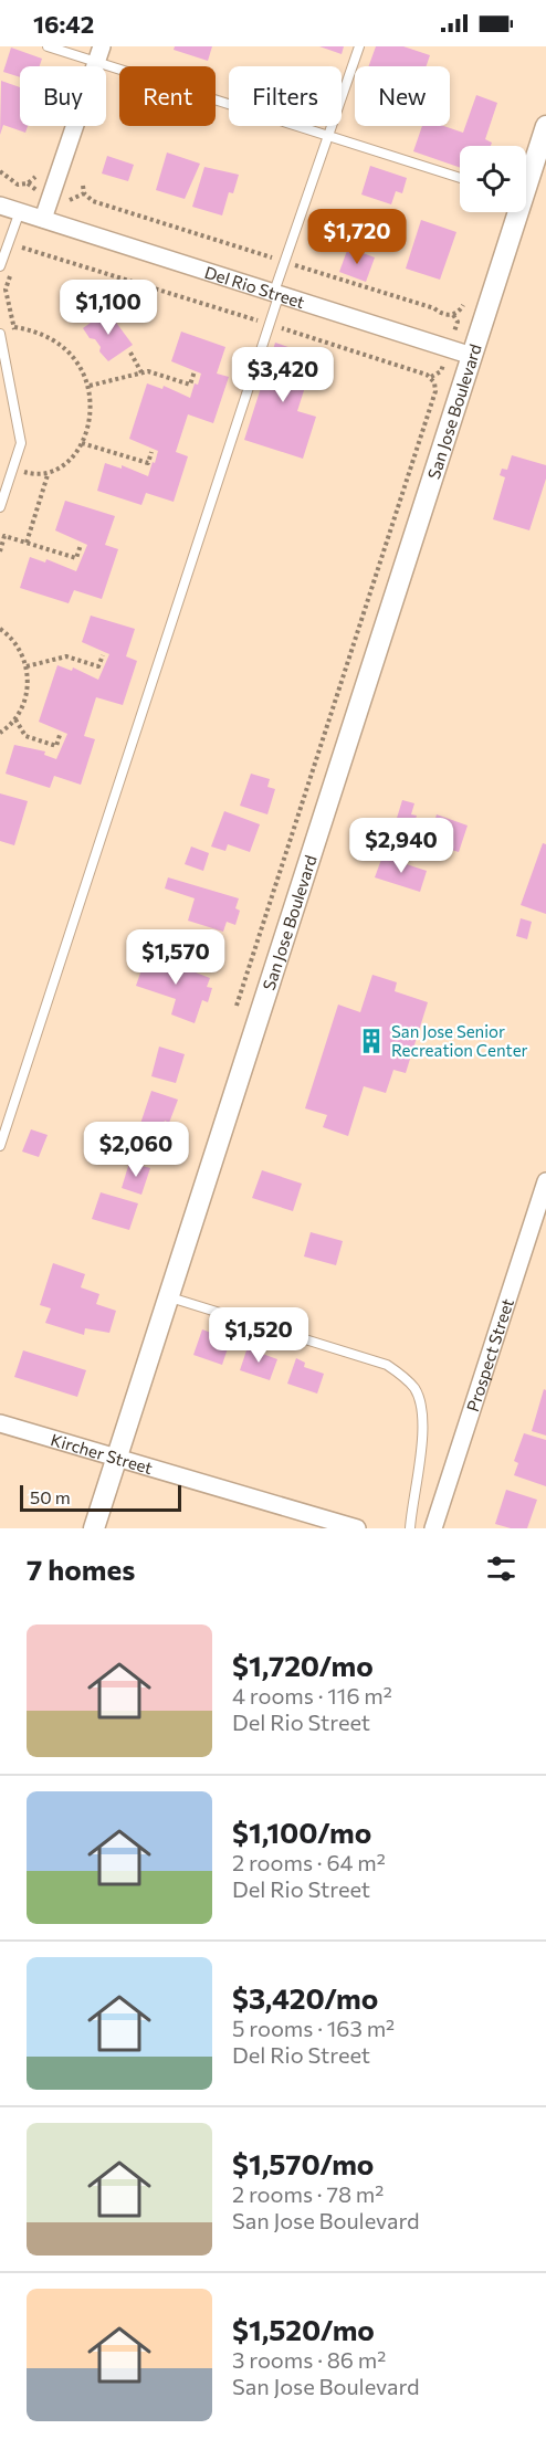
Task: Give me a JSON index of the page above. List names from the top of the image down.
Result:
{
  "streets": {
    "street": [
      "Del Rio Street",
      "San Jose Boulevard",
      "Prospect Street",
      "Kircher Street"
    ]
  },
  "crossings": [
    ["Del Rio Street", "San Jose Boulevard"],
    ["San Jose Boulevard", "Kircher Street"]
  ],
  "places": {
    "building": ["San Jose Senior Recreation Center"]
  },
  "scale_bar": "50 m",
  "page": {
    "status": "16:42",
    "chip": [
      "Buy",
      "Rent",
      "Filters",
      "New"
    ],
    "price": [
      "$1,720",
      "$1,100",
      "$3,420",
      "$2,940",
      "$1,570",
      "$2,060",
      "$1,520"
    ],
    "scale": "50 m",
    "heading": "7 homes",
    "list": [
      {
        "name": "$1,720/mo",
        "note": "4 rooms · 116 m² · Del Rio Street"
      },
      {
        "name": "$1,100/mo",
        "note": "2 rooms · 64 m² · Del Rio Street"
      },
      {
        "name": "$3,420/mo",
        "note": "5 rooms · 163 m² · Del Rio Street"
      },
      {
        "name": "$1,570/mo",
        "note": "2 rooms · 78 m² · San Jose Boulevard"
      },
      {
        "name": "$1,520/mo",
        "note": "3 rooms · 86 m² · San Jose Boulevard"
      }
    ]
  }
}
